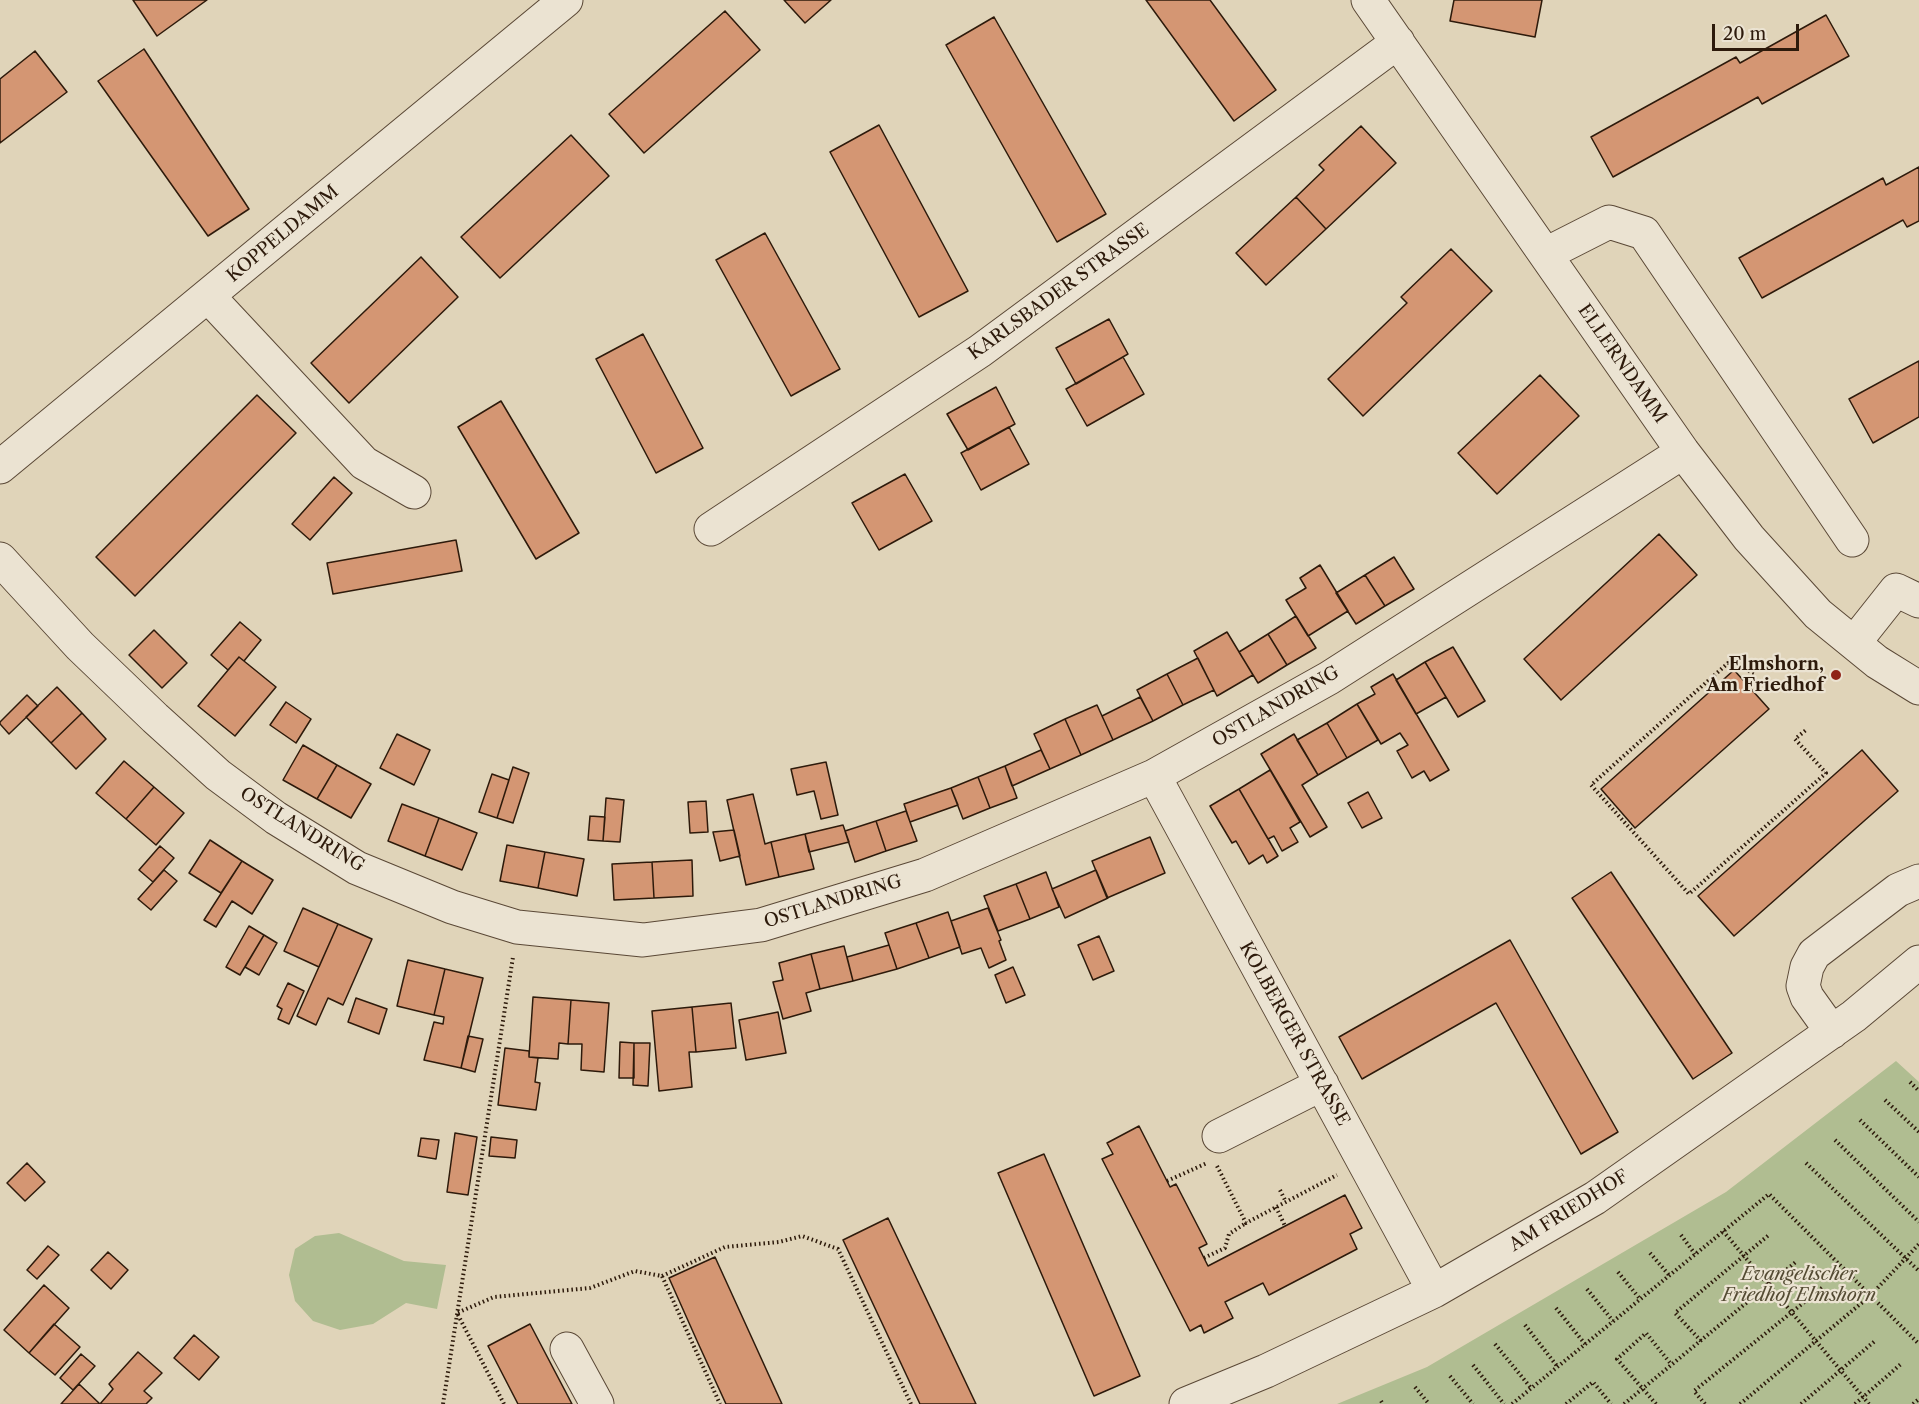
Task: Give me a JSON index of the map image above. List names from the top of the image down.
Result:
{
  "streets": {
    "street": [
      "KOPPELDAMM",
      "KARLSBADER STRASSE",
      "ELLERNDAMM",
      "OSTLANDRING",
      "KOLBERGER STRASSE",
      "AM FRIEDHOF"
    ]
  },
  "crossings": [
    ["KARLSBADER STRASSE", "ELLERNDAMM"],
    ["ELLERNDAMM", "OSTLANDRING"],
    ["OSTLANDRING", "KOLBERGER STRASSE"],
    ["KOLBERGER STRASSE", "AM FRIEDHOF"]
  ],
  "parks": ["Evangelischer Friedhof Elmshorn"],
  "places": ["Elmshorn, Am Friedhof"],
  "scale_bar": "20 m"
}
